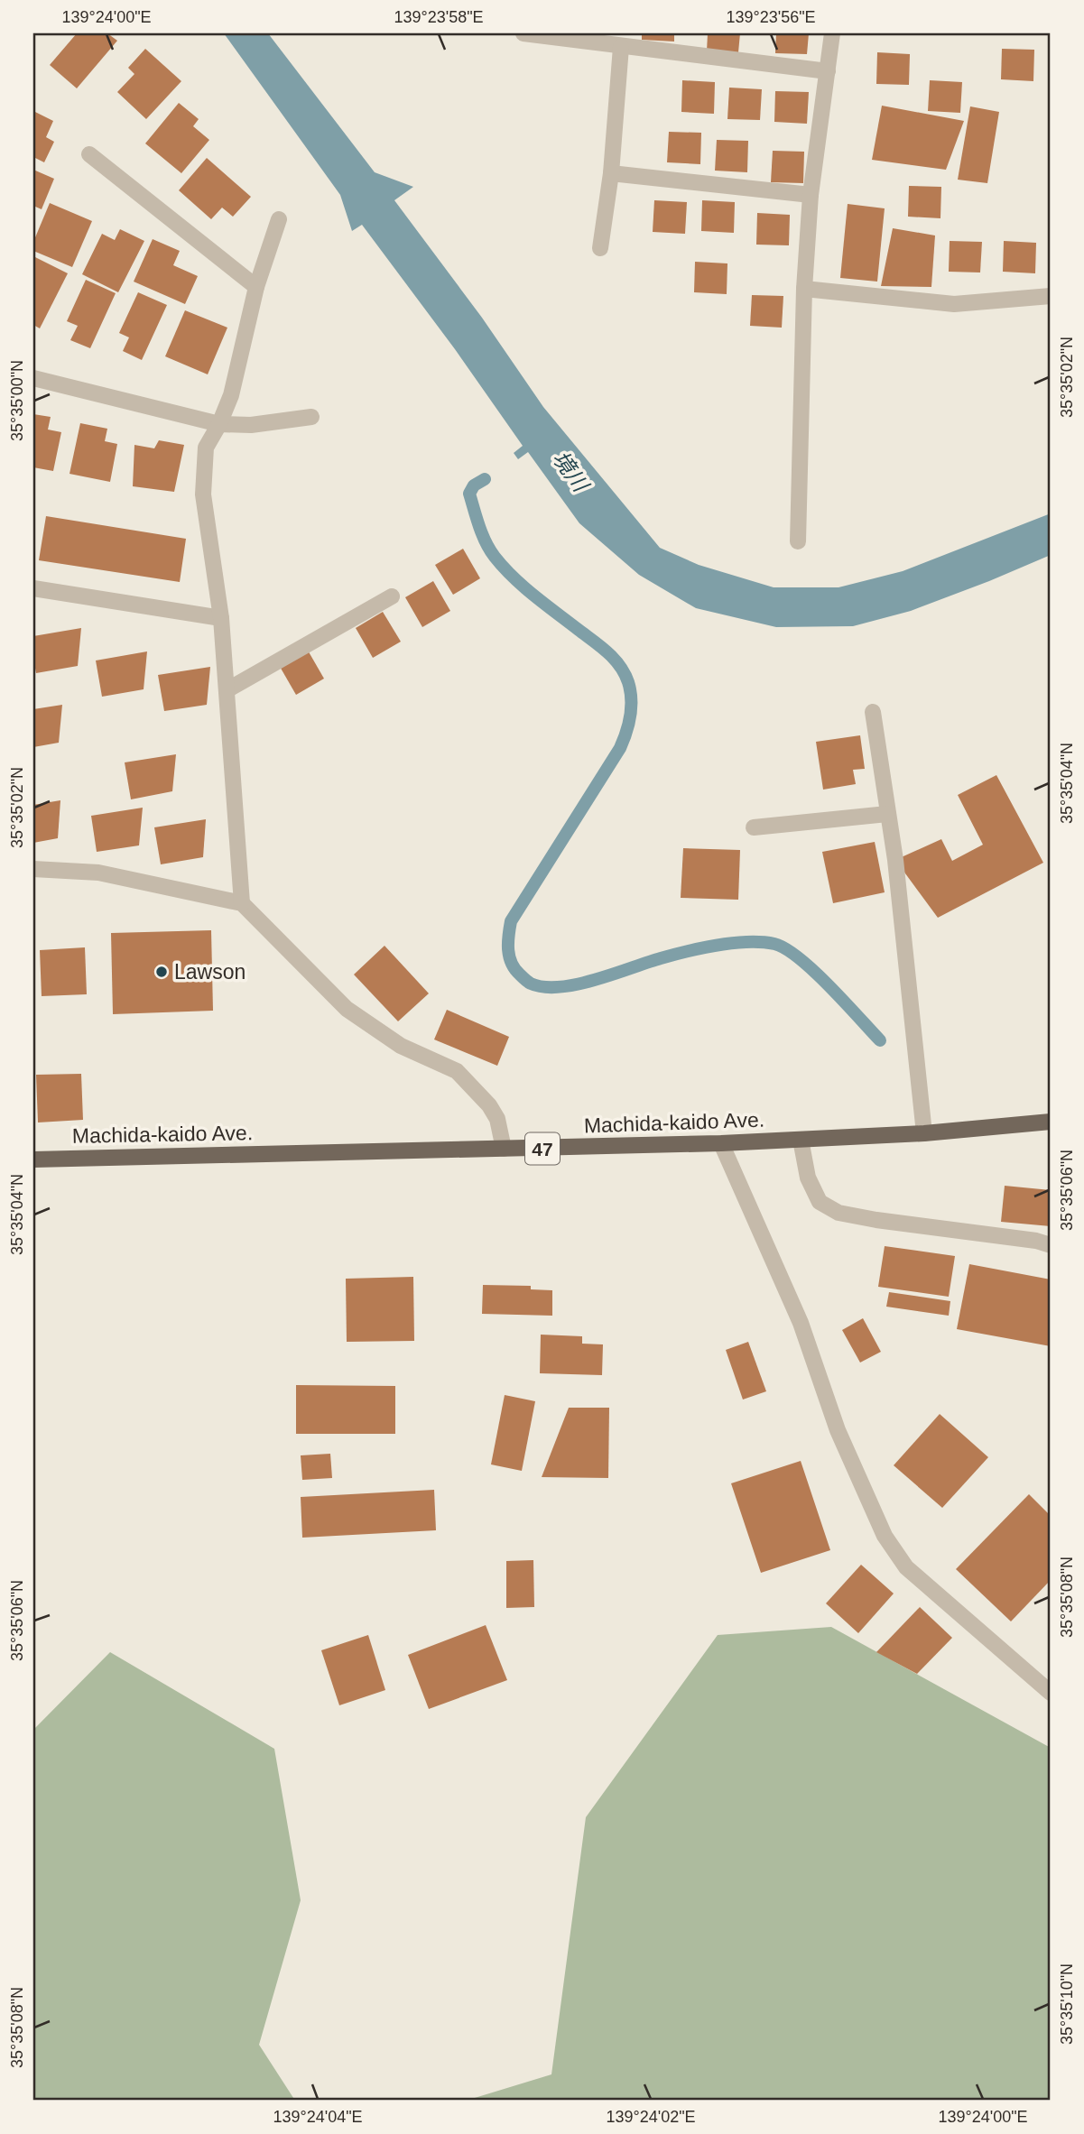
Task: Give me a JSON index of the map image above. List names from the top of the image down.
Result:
{
  "streets": {
    "main road": ["Machida-kaido Ave.", "47"]
  },
  "water": ["境川"],
  "places": ["Lawson"],
  "coordinates": [
    "139°24'00\"E",
    "139°23'58\"E",
    "139°23'56\"E",
    "35°35'02\"N",
    "35°35'00\"N",
    "35°35'04\"N",
    "35°35'06\"N",
    "35°35'08\"N",
    "35°35'10\"N",
    "139°24'04\"E",
    "139°24'02\"E"
  ]
}
